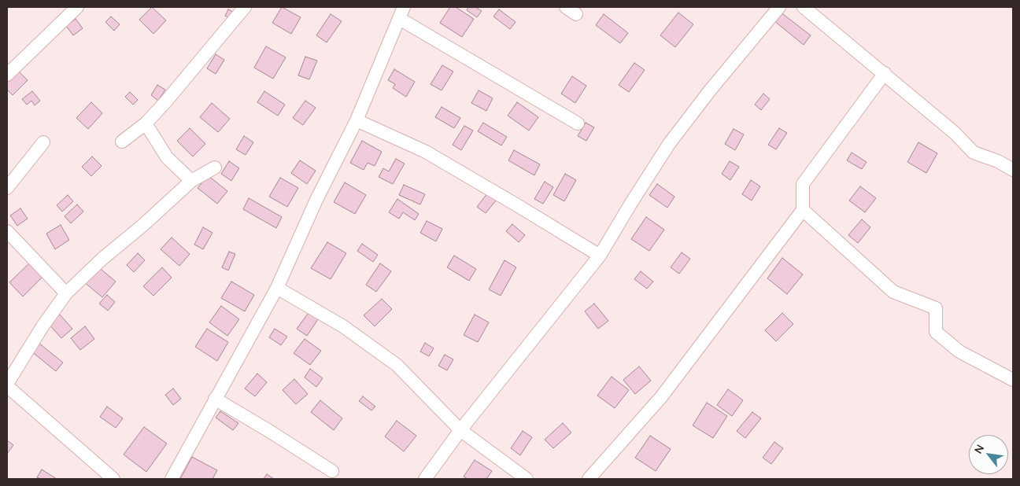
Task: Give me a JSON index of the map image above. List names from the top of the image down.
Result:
{
  "north": "top left"
}
